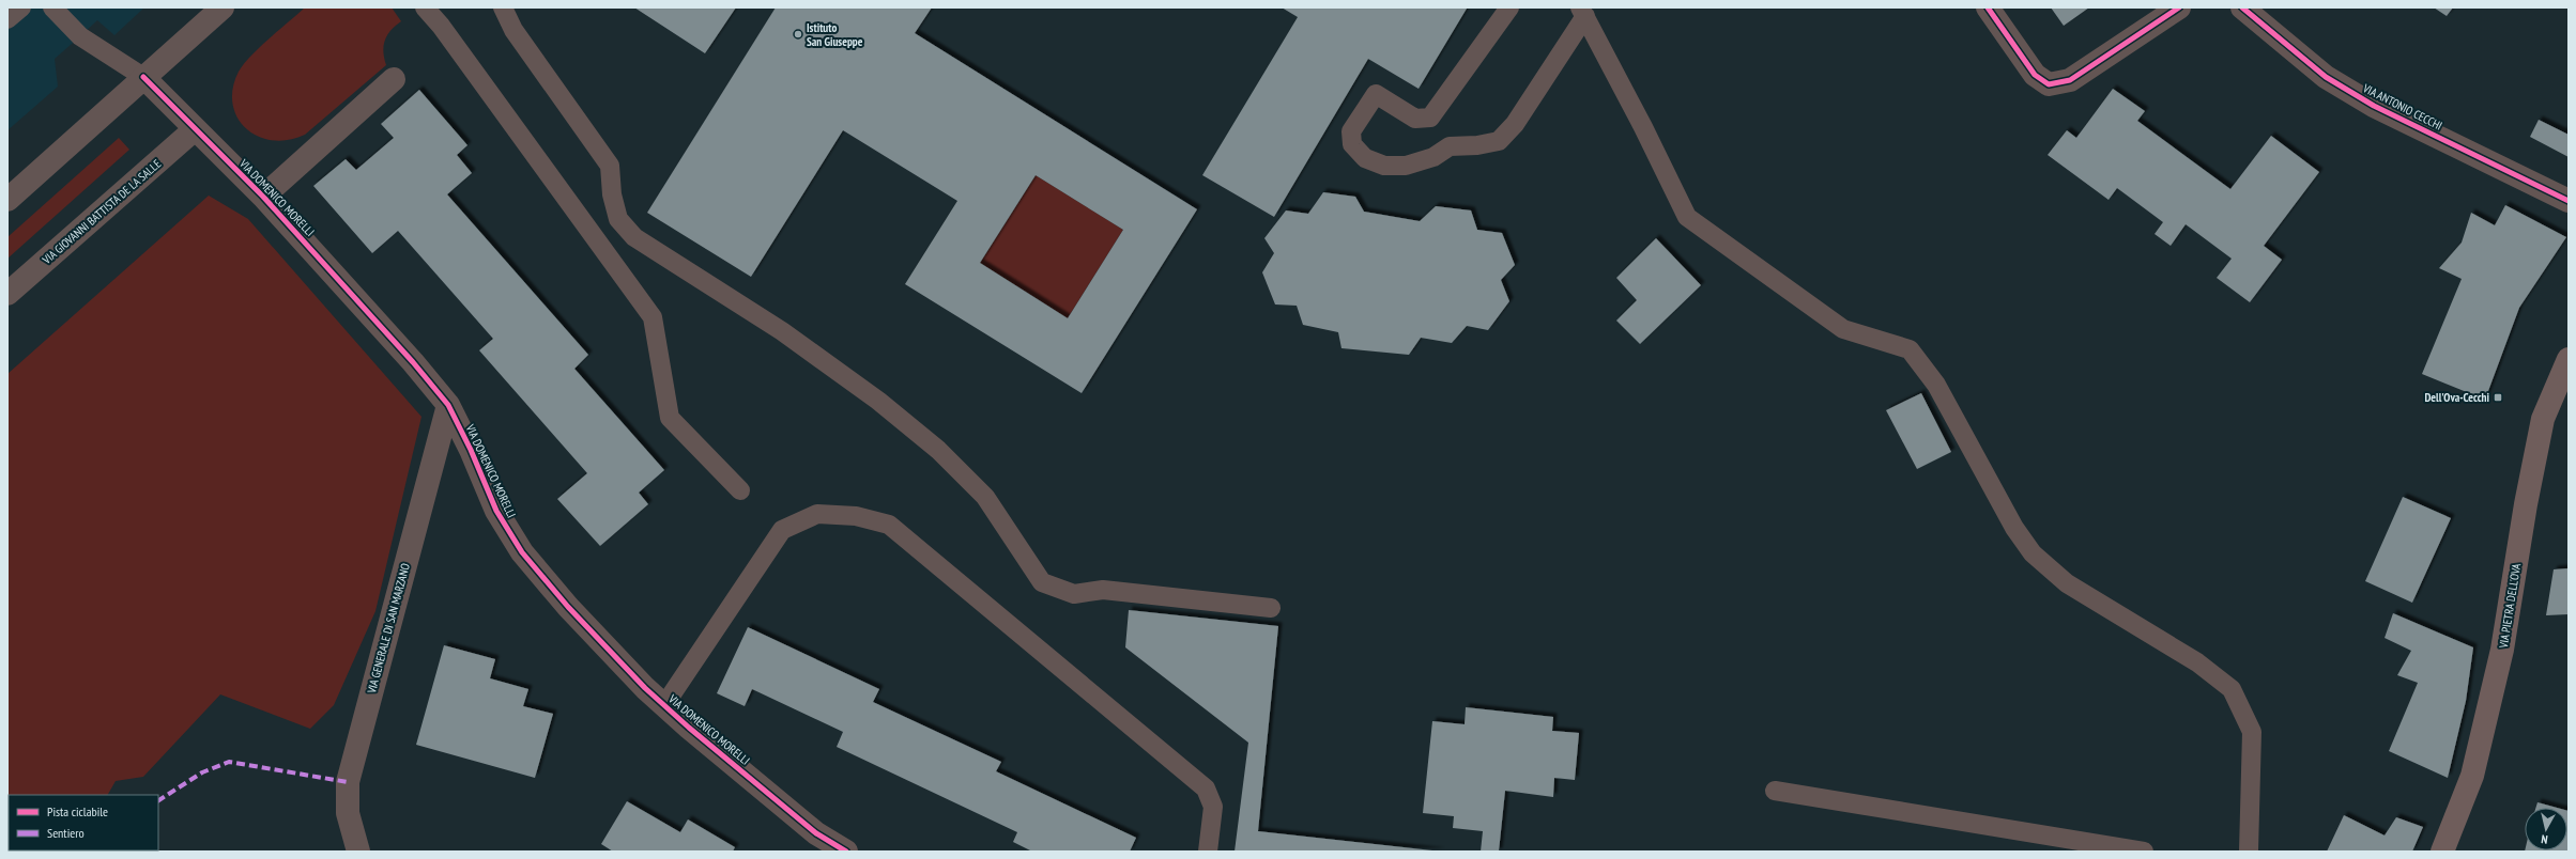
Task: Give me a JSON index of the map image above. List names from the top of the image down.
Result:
{
  "streets": {
    "main road": ["VIA PIETRA DELL'OVA"],
    "street": [
      "VIA ANTONIO CECCHI",
      "VIA DOMENICO MORELLI",
      "VIA GIOVANNI BATTISTA DE LA SALLE",
      "VIA GENERALE DI SAN MARZANO"
    ]
  },
  "crossings": [
    ["VIA DOMENICO MORELLI", "VIA GIOVANNI BATTISTA DE LA SALLE"],
    ["VIA DOMENICO MORELLI", "VIA GENERALE DI SAN MARZANO"]
  ],
  "places": {
    "other": ["Istituto San Giuseppe"],
    "transit": ["Dell'Ova-Cecchi"]
  },
  "legend": ["Pista ciclabile", "Sentiero"],
  "north": "bottom"
}
